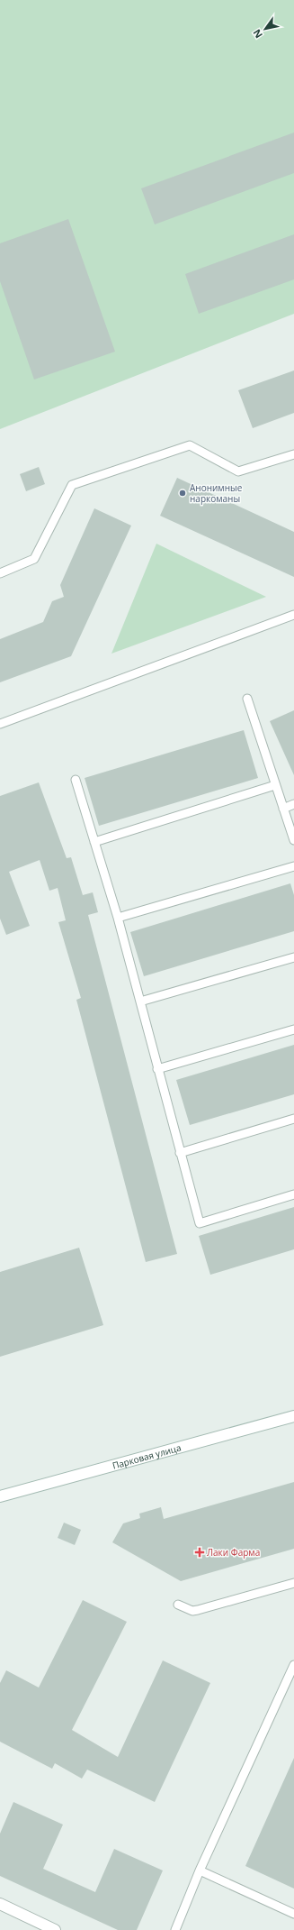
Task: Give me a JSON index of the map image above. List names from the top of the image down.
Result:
{
  "streets": {
    "main road": ["Парковая улица"]
  },
  "places": {
    "other": ["Анонимные наркоманы"],
    "health": ["Лаки Фарма"]
  },
  "north": "bottom left"
}
